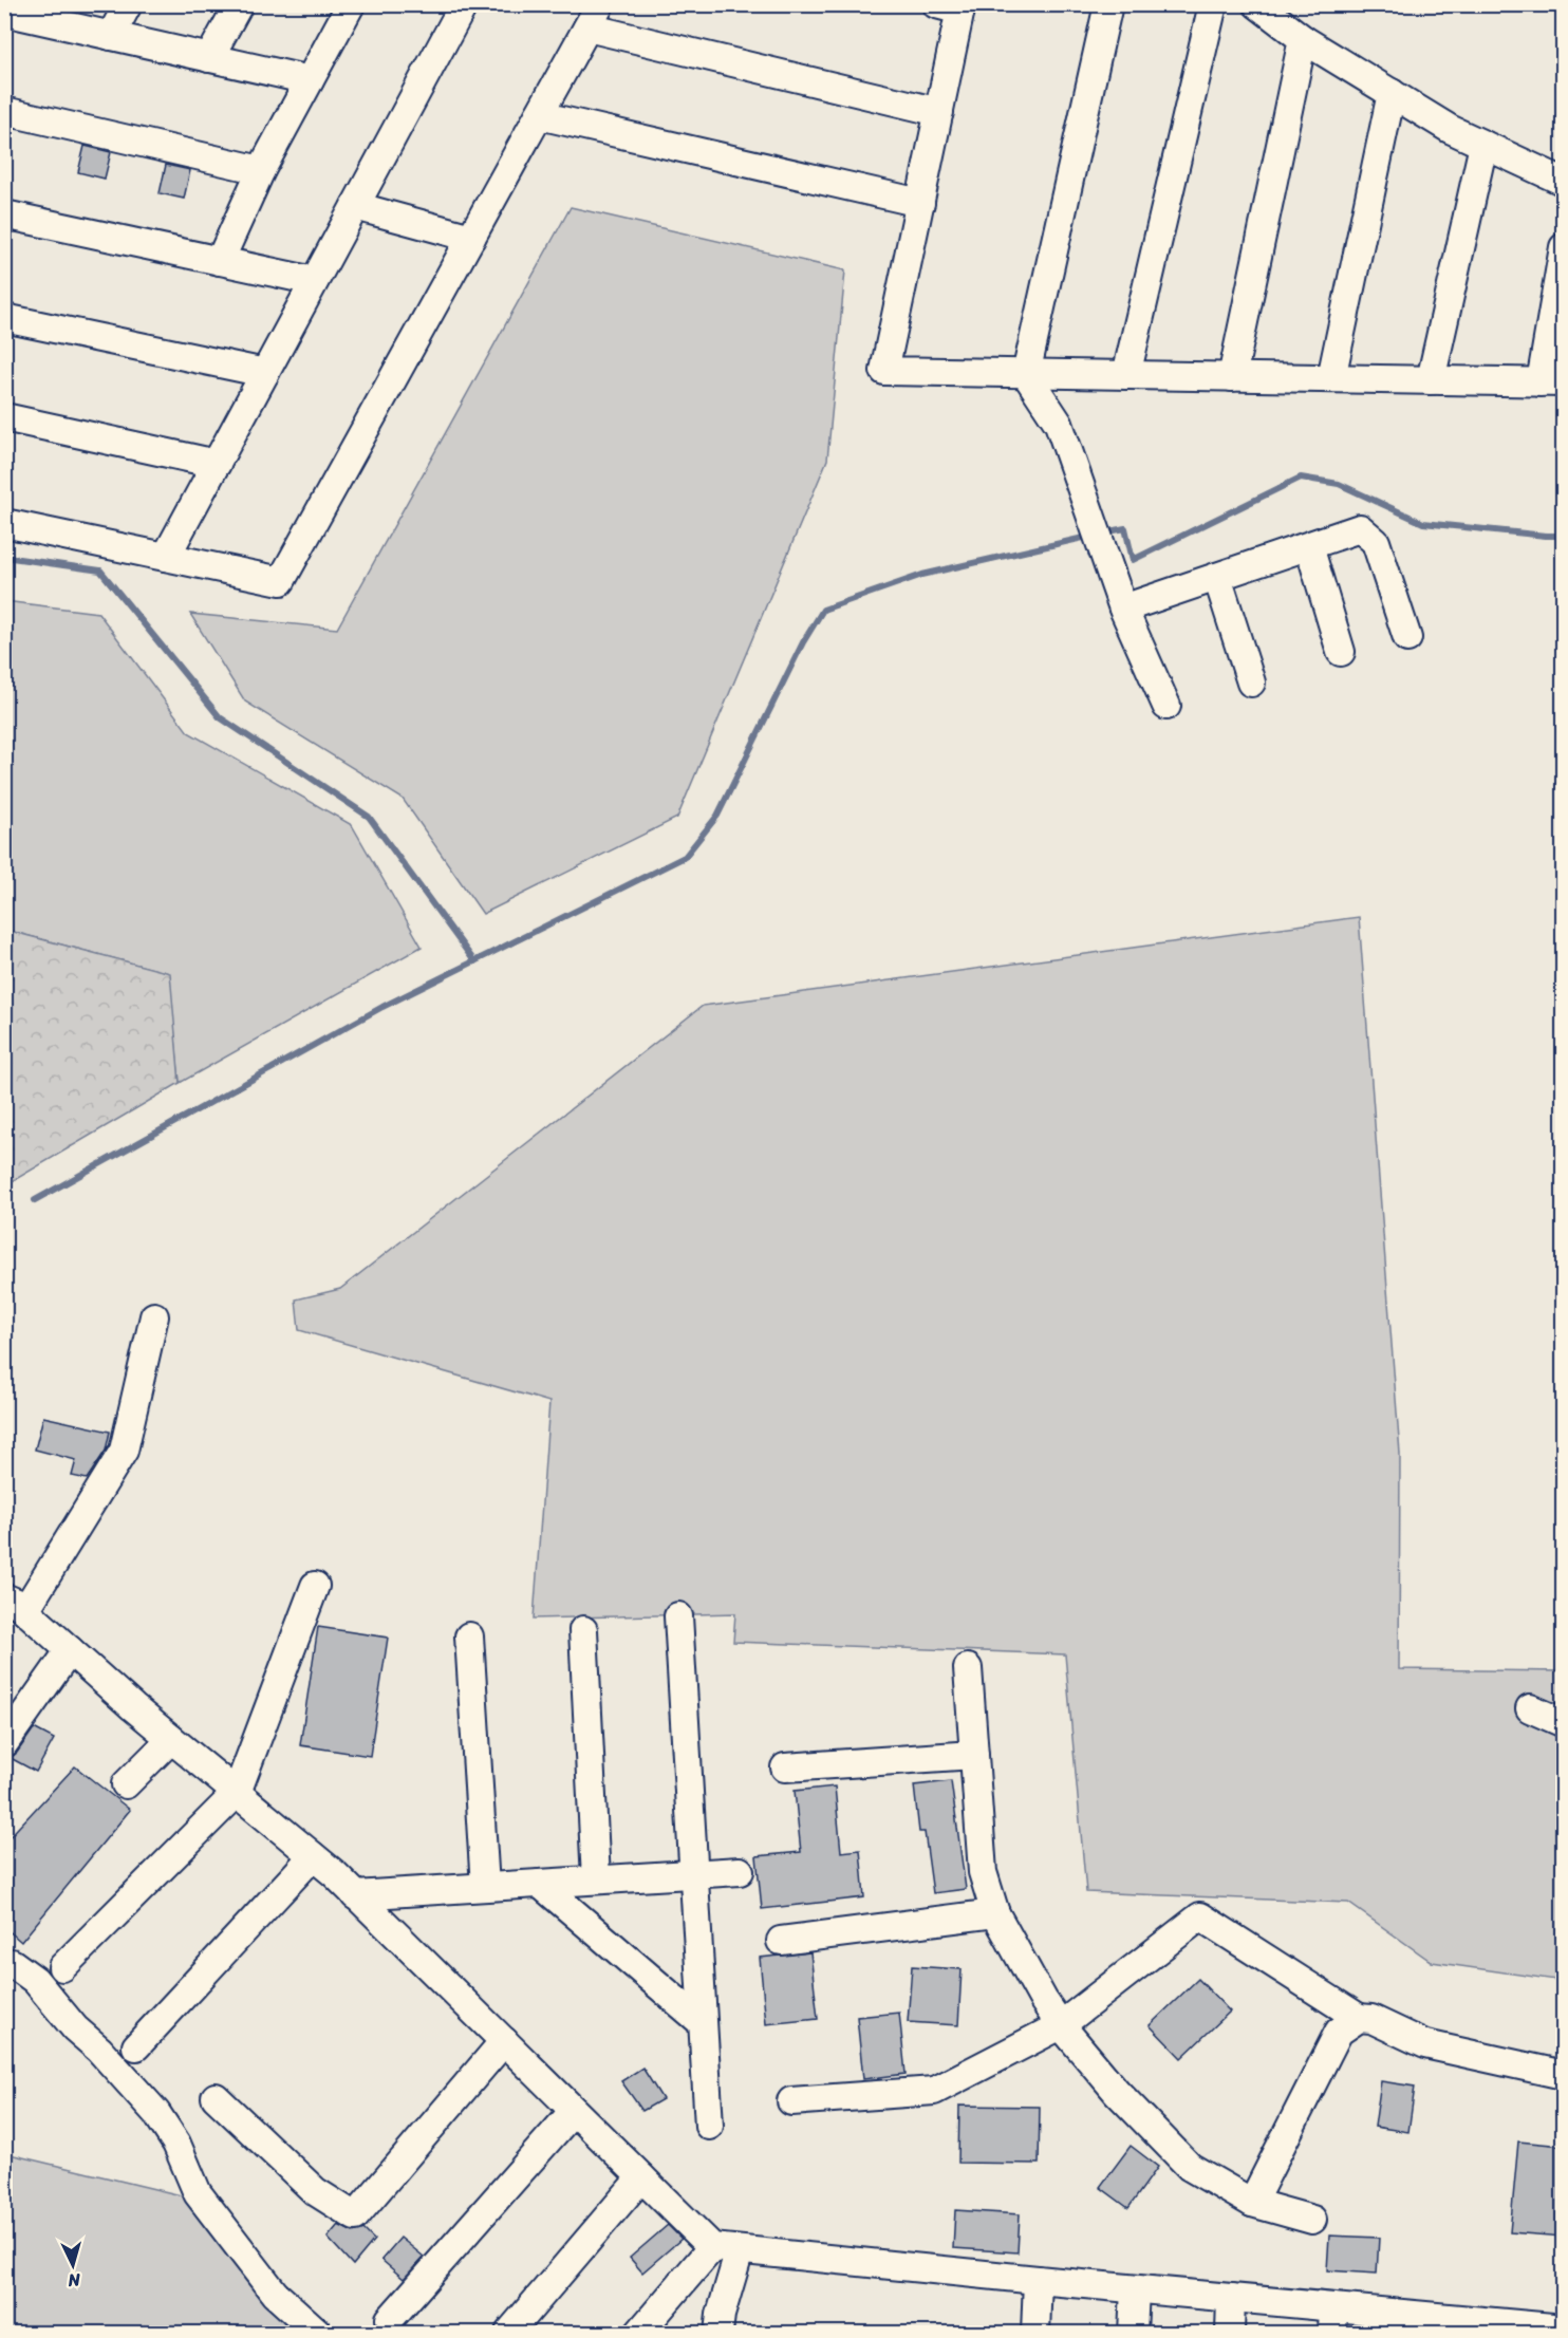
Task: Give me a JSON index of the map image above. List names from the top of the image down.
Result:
{
  "north": "bottom"
}
